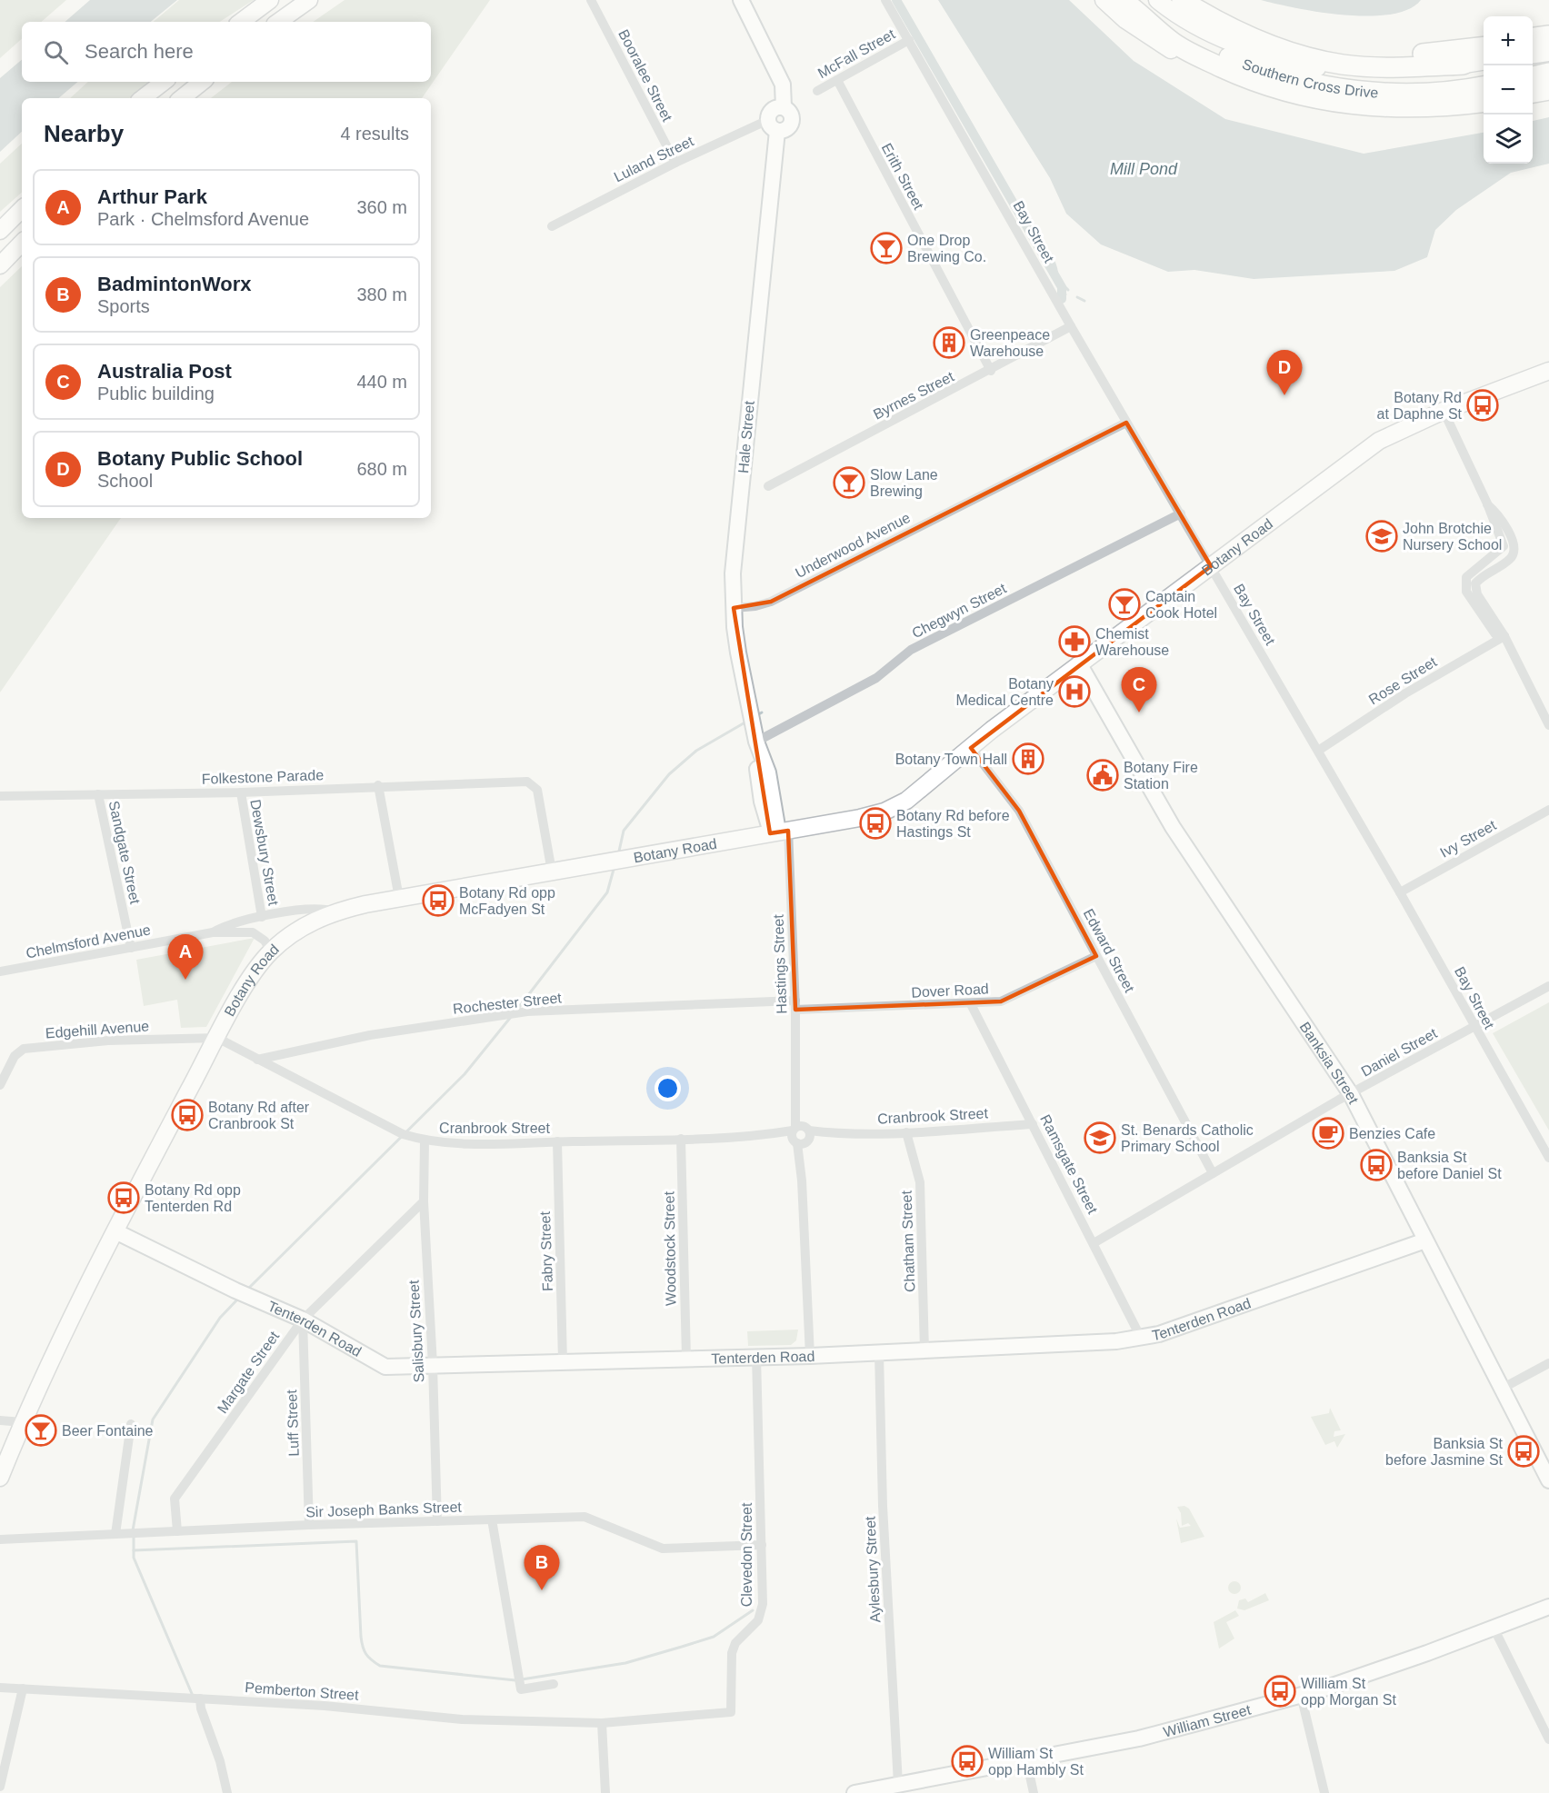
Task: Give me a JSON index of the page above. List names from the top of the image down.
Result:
{
  "streets": {
    "highway": ["Southern Cross Drive"],
    "main road": ["Botany Road"],
    "street": [
      "McFall Street",
      "Booralee Street",
      "Luland Street",
      "Erith Street",
      "Bay Street",
      "Byrnes Street",
      "Hale Street",
      "Underwood Avenue",
      "Chegwyn Street",
      "Rose Street",
      "Folkestone Parade",
      "Ivy Street",
      "Sandgate Street",
      "Dewsbury Street",
      "Chelmsford Avenue",
      "Edward Street",
      "Hastings Street",
      "Dover Road",
      "Rochester Street",
      "Edgehill Avenue",
      "Daniel Street",
      "Banksia Street",
      "Cranbrook Street",
      "Ramsgate Street",
      "Chatham Street",
      "Woodstock Street",
      "Fabry Street",
      "Tenterden Road",
      "Salisbury Street",
      "Margate Street",
      "Luff Street",
      "Sir Joseph Banks Street",
      "Clevedon Street",
      "Aylesbury Street",
      "Pemberton Street",
      "William Street"
    ]
  },
  "crossings": [
    ["McFall Street", "Erith Street"],
    ["McFall Street", "Bay Street"],
    ["Booralee Street", "Luland Street"],
    ["Luland Street", "Hale Street"],
    ["Erith Street", "Byrnes Street"],
    ["Bay Street", "Byrnes Street"],
    ["Bay Street", "Underwood Avenue"],
    ["Bay Street", "Botany Road"],
    ["Bay Street", "Chegwyn Street"],
    ["Bay Street", "Rose Street"],
    ["Bay Street", "Ivy Street"],
    ["Bay Street", "Daniel Street"],
    ["Hale Street", "Underwood Avenue"],
    ["Hale Street", "Botany Road"],
    ["Hale Street", "Chegwyn Street"],
    ["Hale Street", "Hastings Street"],
    ["Botany Road", "Folkestone Parade"],
    ["Botany Road", "Chelmsford Avenue"],
    ["Botany Road", "Edward Street"],
    ["Botany Road", "Hastings Street"],
    ["Botany Road", "Edgehill Avenue"],
    ["Botany Road", "Banksia Street"],
    ["Botany Road", "Cranbrook Street"],
    ["Botany Road", "Tenterden Road"],
    ["Folkestone Parade", "Sandgate Street"],
    ["Folkestone Parade", "Dewsbury Street"],
    ["Sandgate Street", "Chelmsford Avenue"],
    ["Dewsbury Street", "Chelmsford Avenue"],
    ["Edward Street", "Dover Road"],
    ["Edward Street", "Daniel Street"],
    ["Hastings Street", "Dover Road"],
    ["Hastings Street", "Rochester Street"],
    ["Hastings Street", "Cranbrook Street"],
    ["Hastings Street", "Tenterden Road"],
    ["Dover Road", "Rochester Street"],
    ["Dover Road", "Ramsgate Street"],
    ["Rochester Street", "Cranbrook Street"],
    ["Edgehill Avenue", "Cranbrook Street"],
    ["Daniel Street", "Banksia Street"],
    ["Daniel Street", "Ramsgate Street"],
    ["Banksia Street", "Tenterden Road"],
    ["Cranbrook Street", "Ramsgate Street"],
    ["Cranbrook Street", "Chatham Street"],
    ["Cranbrook Street", "Woodstock Street"],
    ["Cranbrook Street", "Fabry Street"],
    ["Cranbrook Street", "Salisbury Street"],
    ["Ramsgate Street", "Tenterden Road"],
    ["Chatham Street", "Tenterden Road"],
    ["Woodstock Street", "Tenterden Road"],
    ["Fabry Street", "Tenterden Road"],
    ["Tenterden Road", "Salisbury Street"],
    ["Tenterden Road", "Margate Street"],
    ["Tenterden Road", "Luff Street"],
    ["Tenterden Road", "Clevedon Street"],
    ["Tenterden Road", "Aylesbury Street"],
    ["Salisbury Street", "Margate Street"],
    ["Salisbury Street", "Sir Joseph Banks Street"],
    ["Margate Street", "Luff Street"],
    ["Margate Street", "Sir Joseph Banks Street"],
    ["Luff Street", "Sir Joseph Banks Street"],
    ["Sir Joseph Banks Street", "Clevedon Street"],
    ["Clevedon Street", "Pemberton Street"],
    ["Aylesbury Street", "William Street"]
  ],
  "water": ["Mill Pond"],
  "places": {
    "bar": [
      "One Drop Brewing Co.",
      "Slow Lane Brewing",
      "Captain Cook Hotel",
      "Beer Fontaine"
    ],
    "building": ["Greenpeace Warehouse", "Botany Town Hall"],
    "bus stop": [
      "Botany Rd at Daphne St",
      "Botany Rd before Hastings St",
      "Botany Rd opp McFadyen St",
      "Botany Rd after Cranbrook St",
      "Banksia St before Daniel St",
      "Botany Rd opp Tenterden Rd",
      "Banksia St before Jasmine St",
      "William St opp Morgan St",
      "William St opp Hambly St"
    ],
    "school or university": ["John Brotchie Nursery School", "St. Benards Catholic Primary School"],
    "pharmacy": ["Chemist Warehouse"],
    "hospital": ["Botany Medical Centre"],
    "public building": ["Botany Fire Station"],
    "cafe": ["Benzies Cafe"]
  },
  "page": {
    "map_buttons": ["+", "−"],
    "search": "Search here",
    "heading": ["Nearby", "4 results"],
    "list": [
      {
        "mark": "A",
        "name": "Arthur Park",
        "note": "Park · Chelmsford Avenue",
        "value": "360 m"
      },
      {
        "mark": "B",
        "name": "BadmintonWorx",
        "note": "Sports",
        "value": "380 m"
      },
      {
        "mark": "C",
        "name": "Australia Post",
        "note": "Public building",
        "value": "440 m"
      },
      {
        "mark": "D",
        "name": "Botany Public School",
        "note": "School",
        "value": "680 m"
      }
    ],
    "pins": [
      "D",
      "C",
      "A",
      "B"
    ]
  }
}
